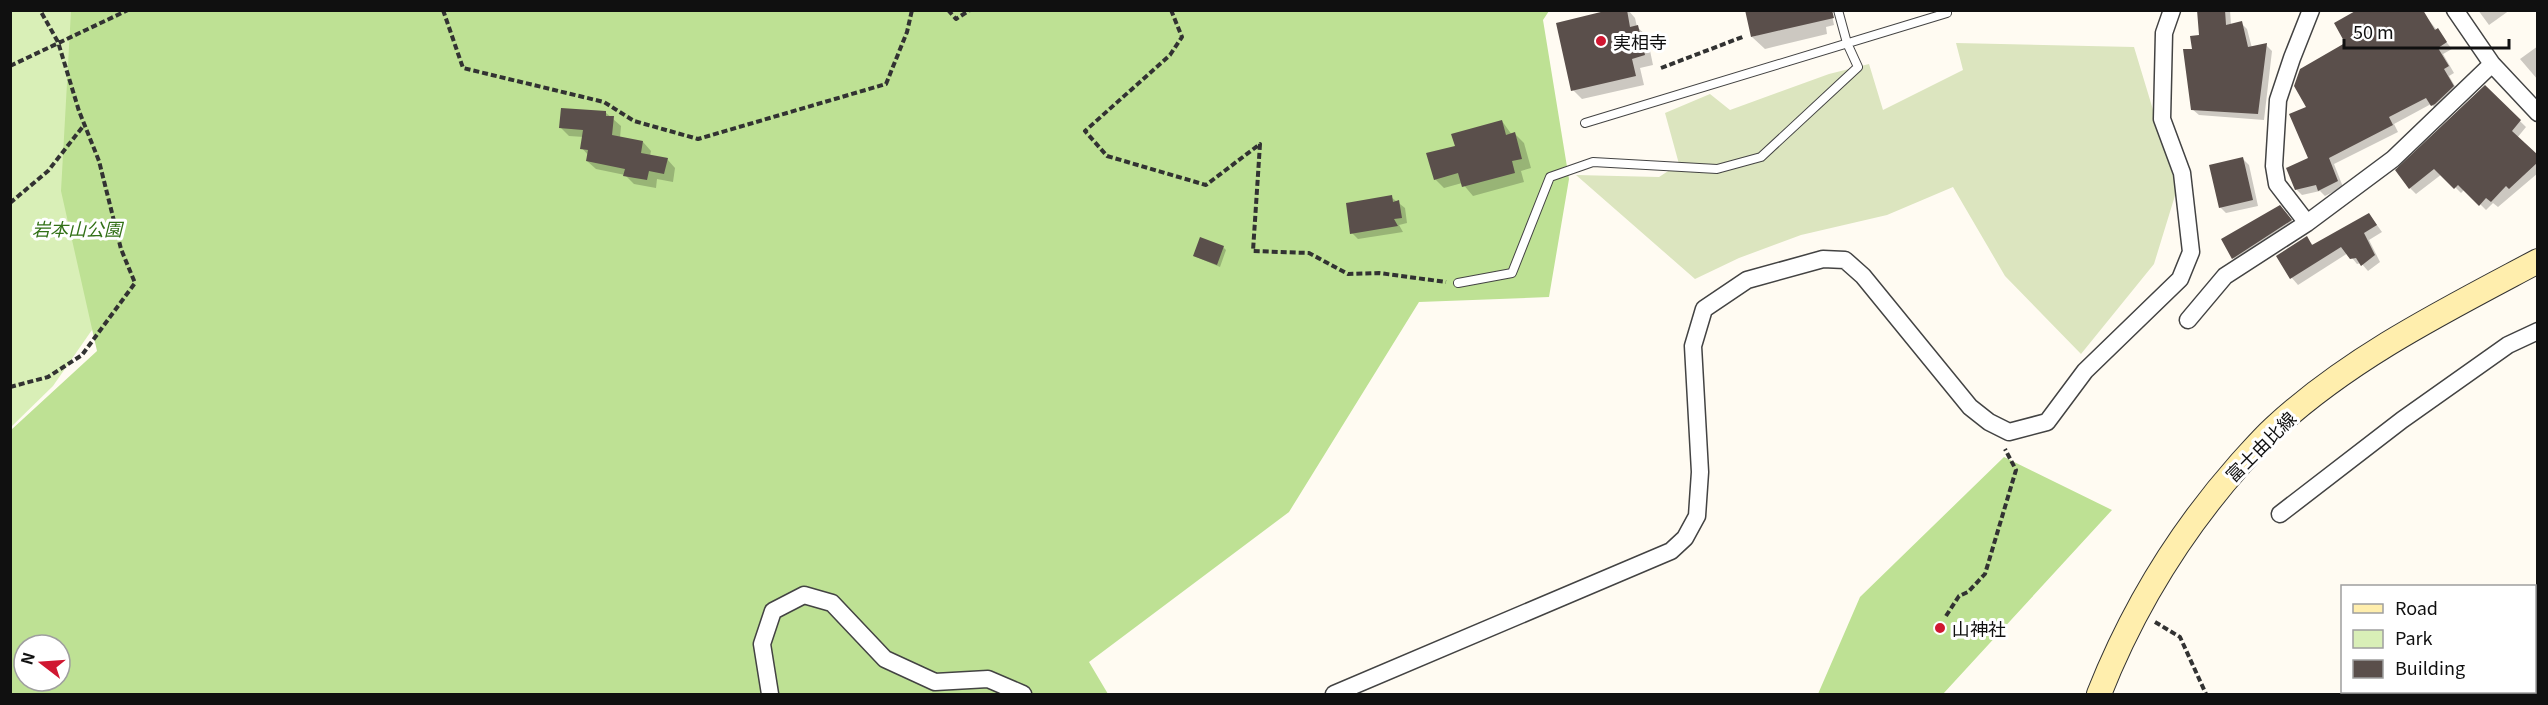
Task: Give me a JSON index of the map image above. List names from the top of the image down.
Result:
{
  "streets": {
    "main road": ["富士由比線"]
  },
  "parks": ["岩本山公園"],
  "places": ["実相寺", "山神社"],
  "legend": ["Road", "Park", "Building"],
  "scale_bar": "50 m",
  "north": "left"
}
